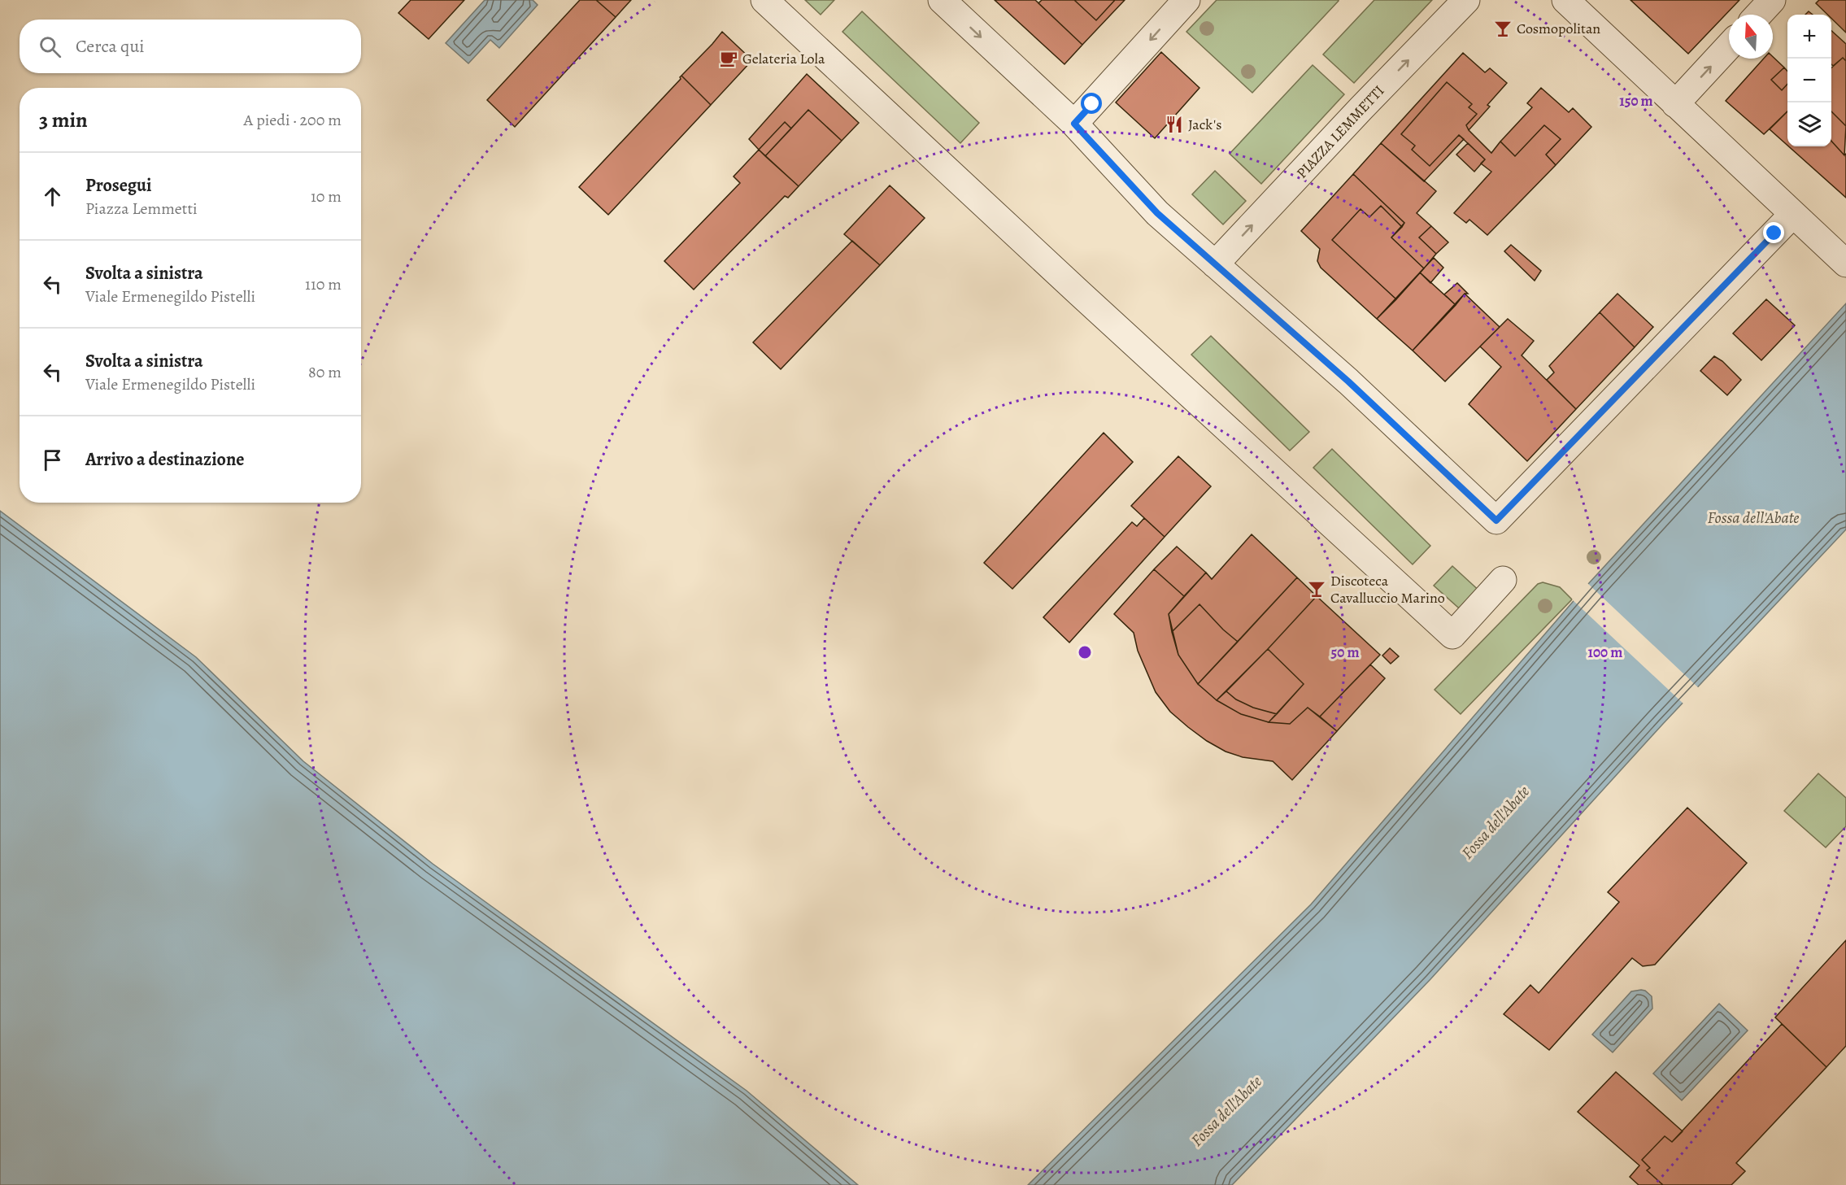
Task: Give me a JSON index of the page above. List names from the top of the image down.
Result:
{
  "streets": {
    "street": ["PIAZZA LEMMETTI"]
  },
  "water": ["Fossa dell'Abate"],
  "places": {
    "bar": ["Cosmopolitan", "Discoteca Cavalluccio Marino"],
    "cafe": ["Gelateria Lola"],
    "restaurant": ["Jack's"]
  },
  "north": "top",
  "page": {
    "map_buttons": ["+", "−"],
    "search": "Cerca qui",
    "heading": ["3 min", "A piedi · 200 m"],
    "list": [
      ["Prosegui", "Piazza Lemmetti", "10 m"],
      ["Svolta a sinistra", "Viale Ermenegildo Pistelli", "110 m"],
      ["Svolta a sinistra", "Viale Ermenegildo Pistelli", "80 m"],
      "Arrivo a destinazione"
    ]
  },
  "rings": ["150 m", "50 m", "100 m"]
}
